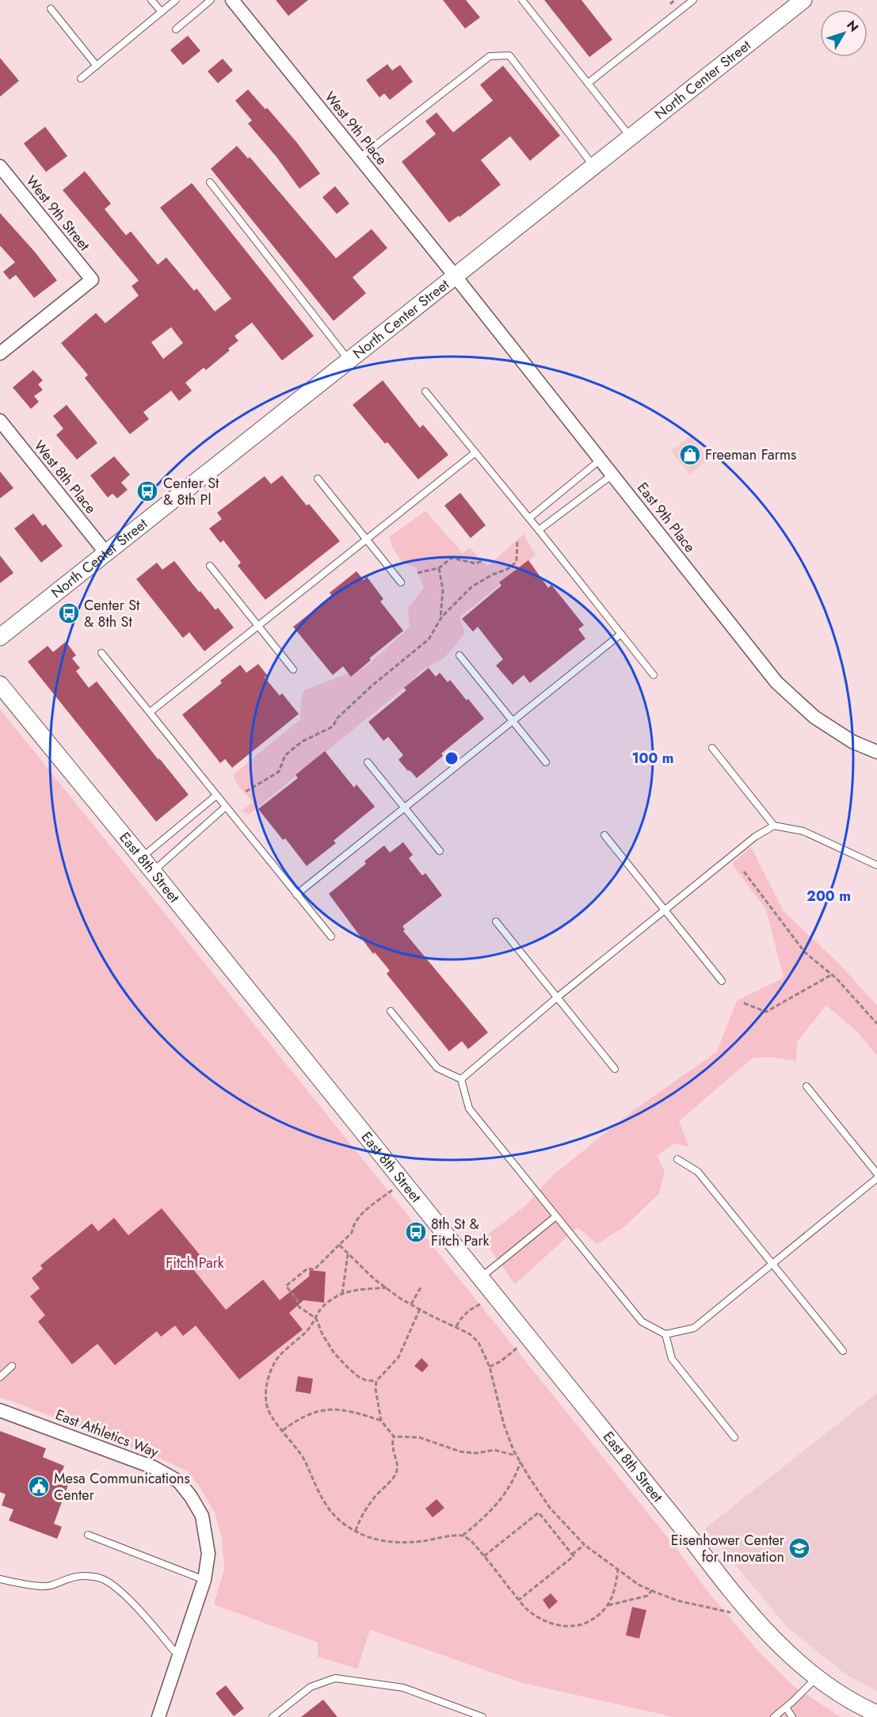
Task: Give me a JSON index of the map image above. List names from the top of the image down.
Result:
{
  "streets": {
    "street": [
      "North Center Street",
      "West 9th Place",
      "West 9th Street",
      "West 8th Place",
      "East 9th Place",
      "East 8th Street",
      "East Athletics Way"
    ]
  },
  "crossings": [
    ["North Center Street", "West 9th Place"],
    ["North Center Street", "West 8th Place"],
    ["North Center Street", "East 9th Place"],
    ["West 9th Place", "East 9th Place"]
  ],
  "parks": ["Fitch Park"],
  "places": {
    "shop": ["Freeman Farms"],
    "bus stop": ["Center St & 8th Pl", "Center St & 8th St", "8th St & Fitch Park"],
    "public building": ["Mesa Communications Center"],
    "school or university": ["Eisenhower Center for Innovation"]
  },
  "north": "top right",
  "rings": ["100 m", "200 m"]
}
